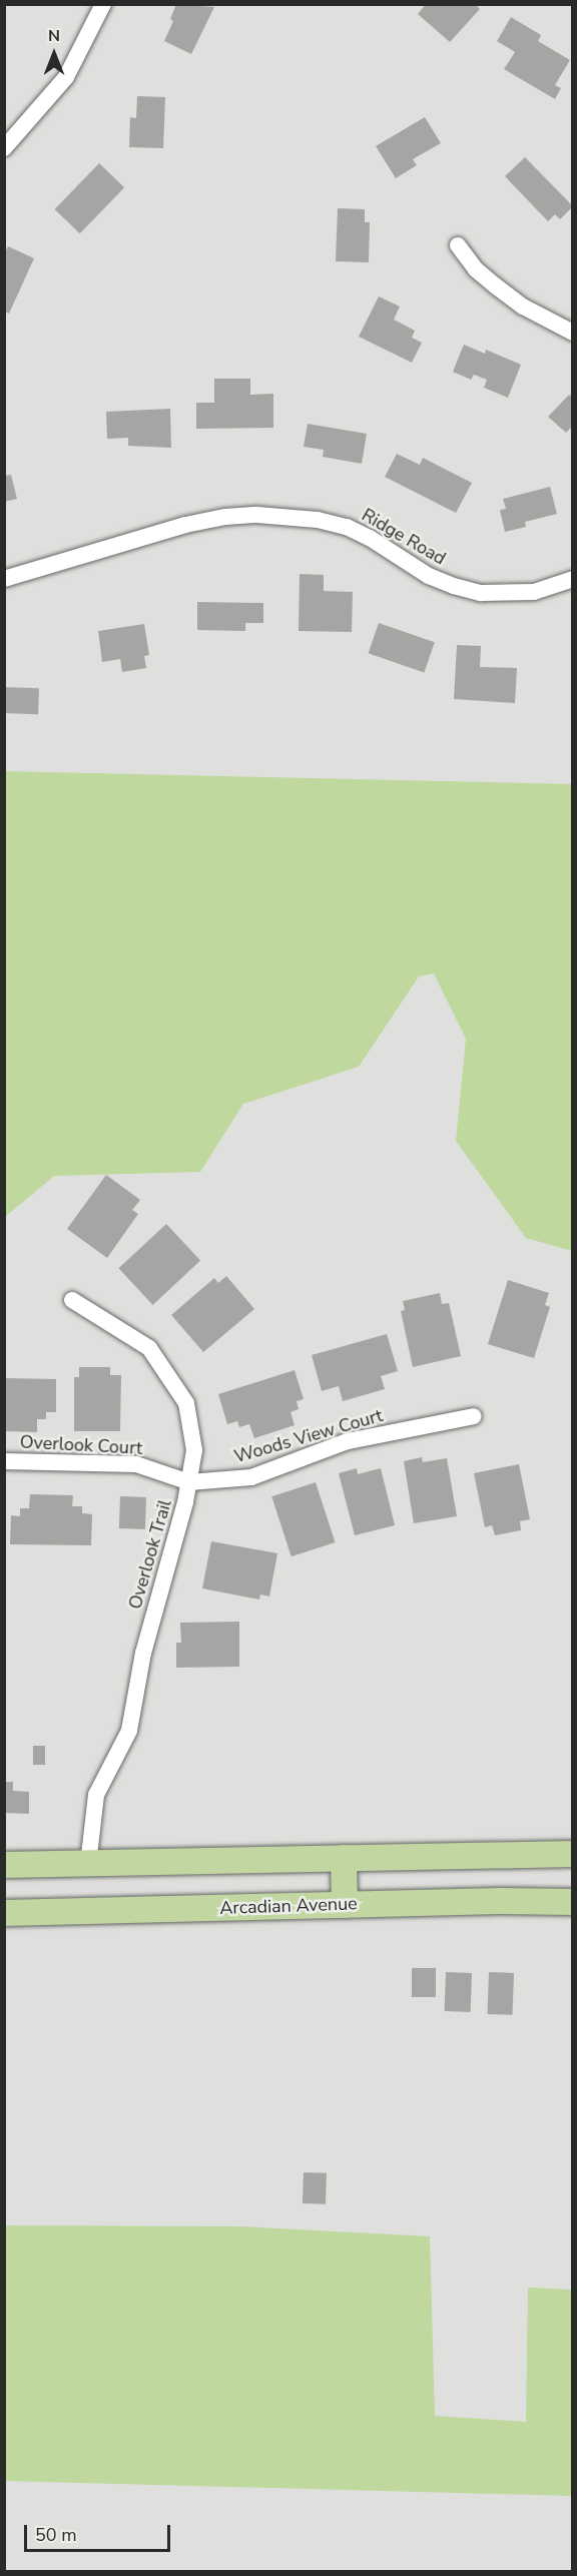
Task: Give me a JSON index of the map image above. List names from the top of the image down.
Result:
{
  "streets": {
    "main road": ["Arcadian Avenue"],
    "street": [
      "Ridge Road",
      "Woods View Court",
      "Overlook Court",
      "Overlook Trail"
    ]
  },
  "crossings": [
    ["Woods View Court", "Overlook Court"],
    ["Woods View Court", "Overlook Trail"],
    ["Overlook Court", "Overlook Trail"]
  ],
  "scale_bar": "50 m",
  "north": "top"
}
